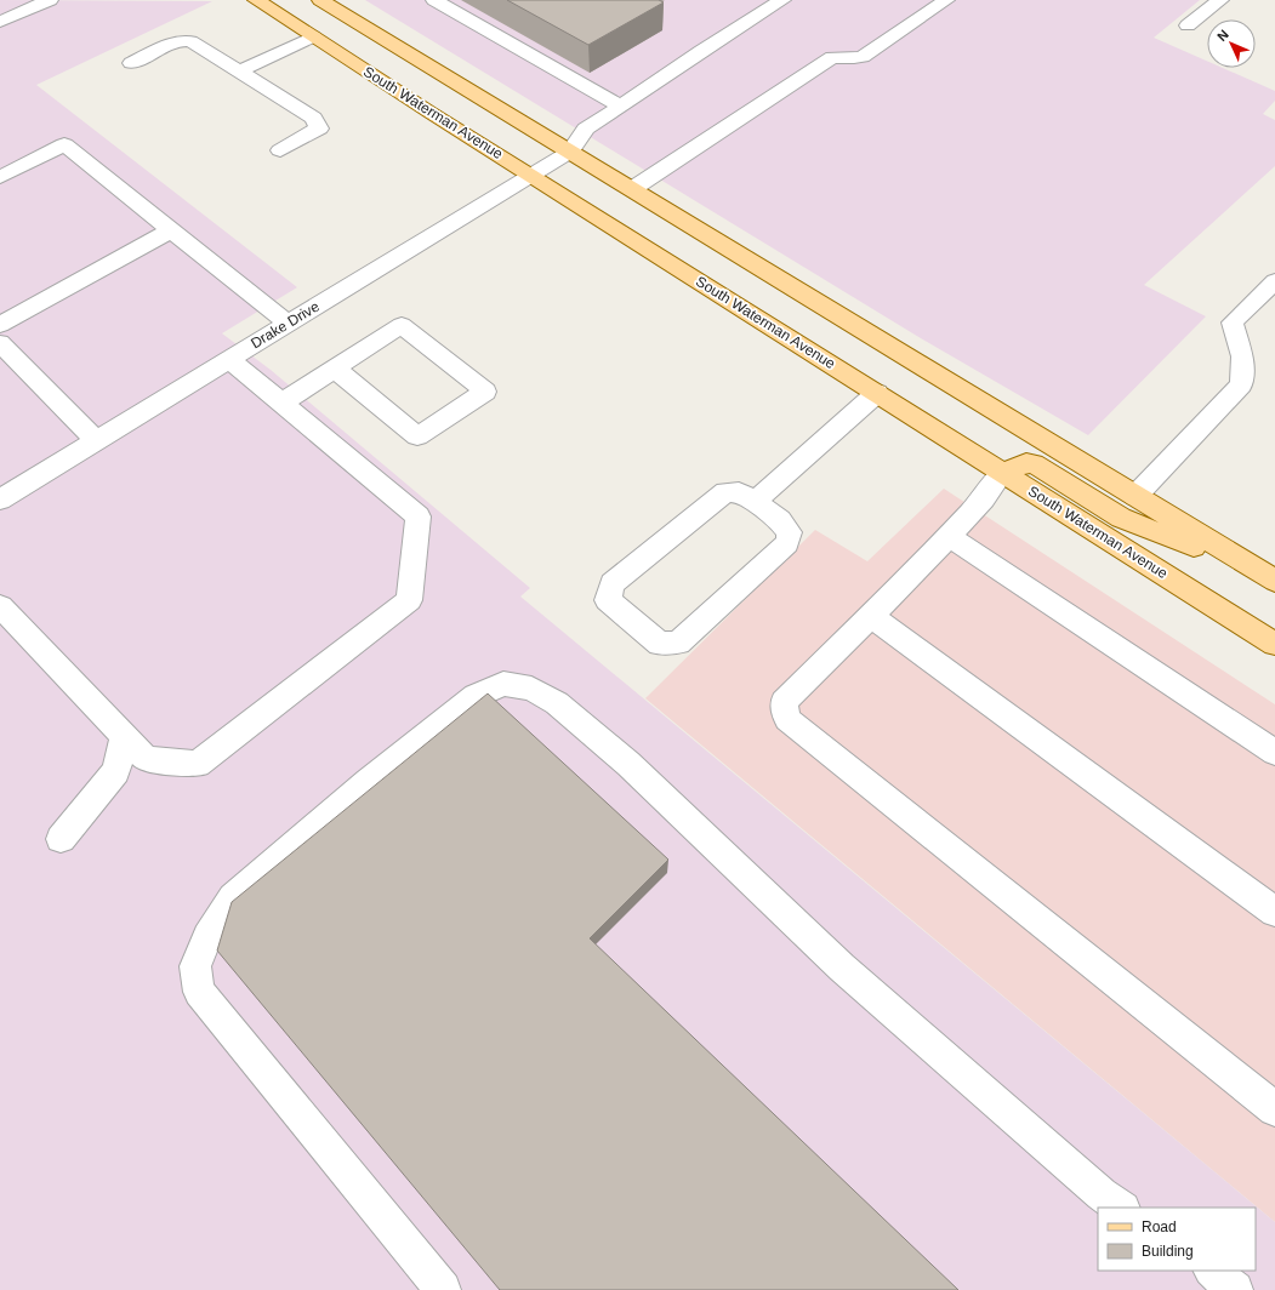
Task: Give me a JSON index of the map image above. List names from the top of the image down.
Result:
{
  "streets": {
    "main road": ["South Waterman Avenue"],
    "street": ["Drake Drive"]
  },
  "crossings": [
    ["South Waterman Avenue", "Drake Drive"]
  ],
  "legend": ["Road", "Building"],
  "north": "top left"
}
